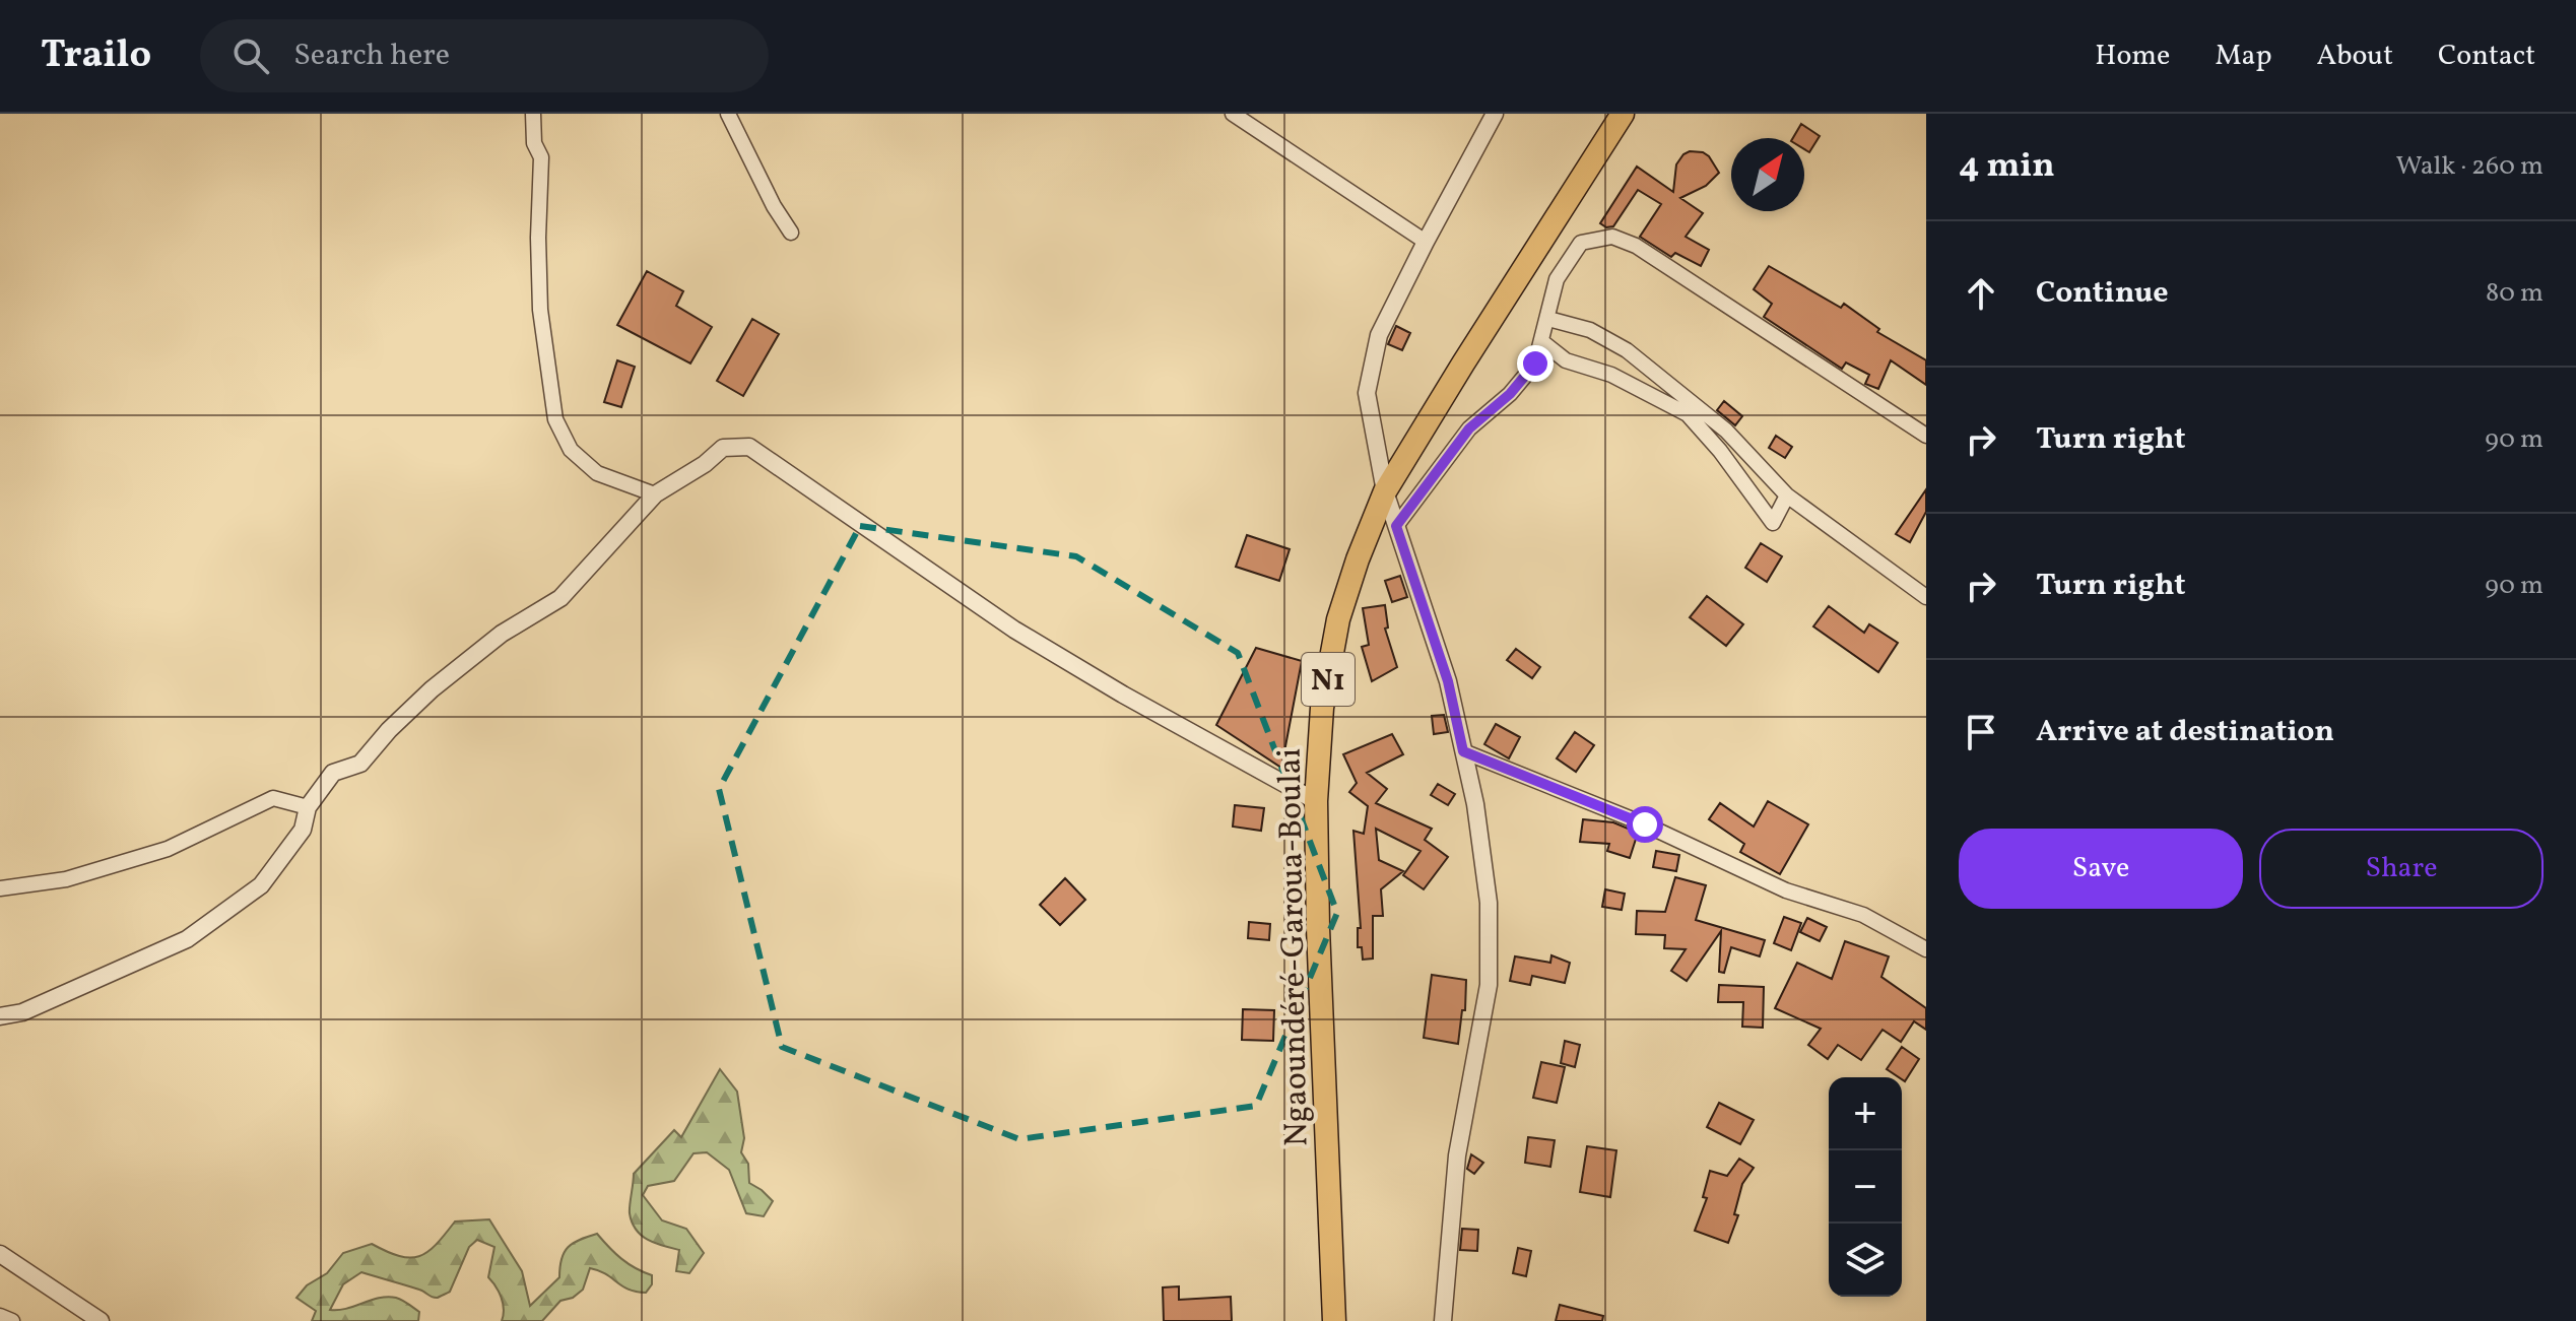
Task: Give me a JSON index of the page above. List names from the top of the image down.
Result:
{
  "streets": {
    "highway": ["N1", "Ngaoundéré-Garoua-Boulai"]
  },
  "north": "top right",
  "page": {
    "header": "Trailo",
    "search": "Search here",
    "nav": [
      "Home",
      "Map",
      "About",
      "Contact"
    ],
    "heading": ["4 min", "Walk · 260 m"],
    "list": [
      ["Continue", "80 m"],
      ["Turn right", "90 m"],
      ["Turn right", "90 m"],
      "Arrive at destination"
    ],
    "buttons": ["Save", "Share"],
    "map_buttons": ["+", "−"]
  }
}
